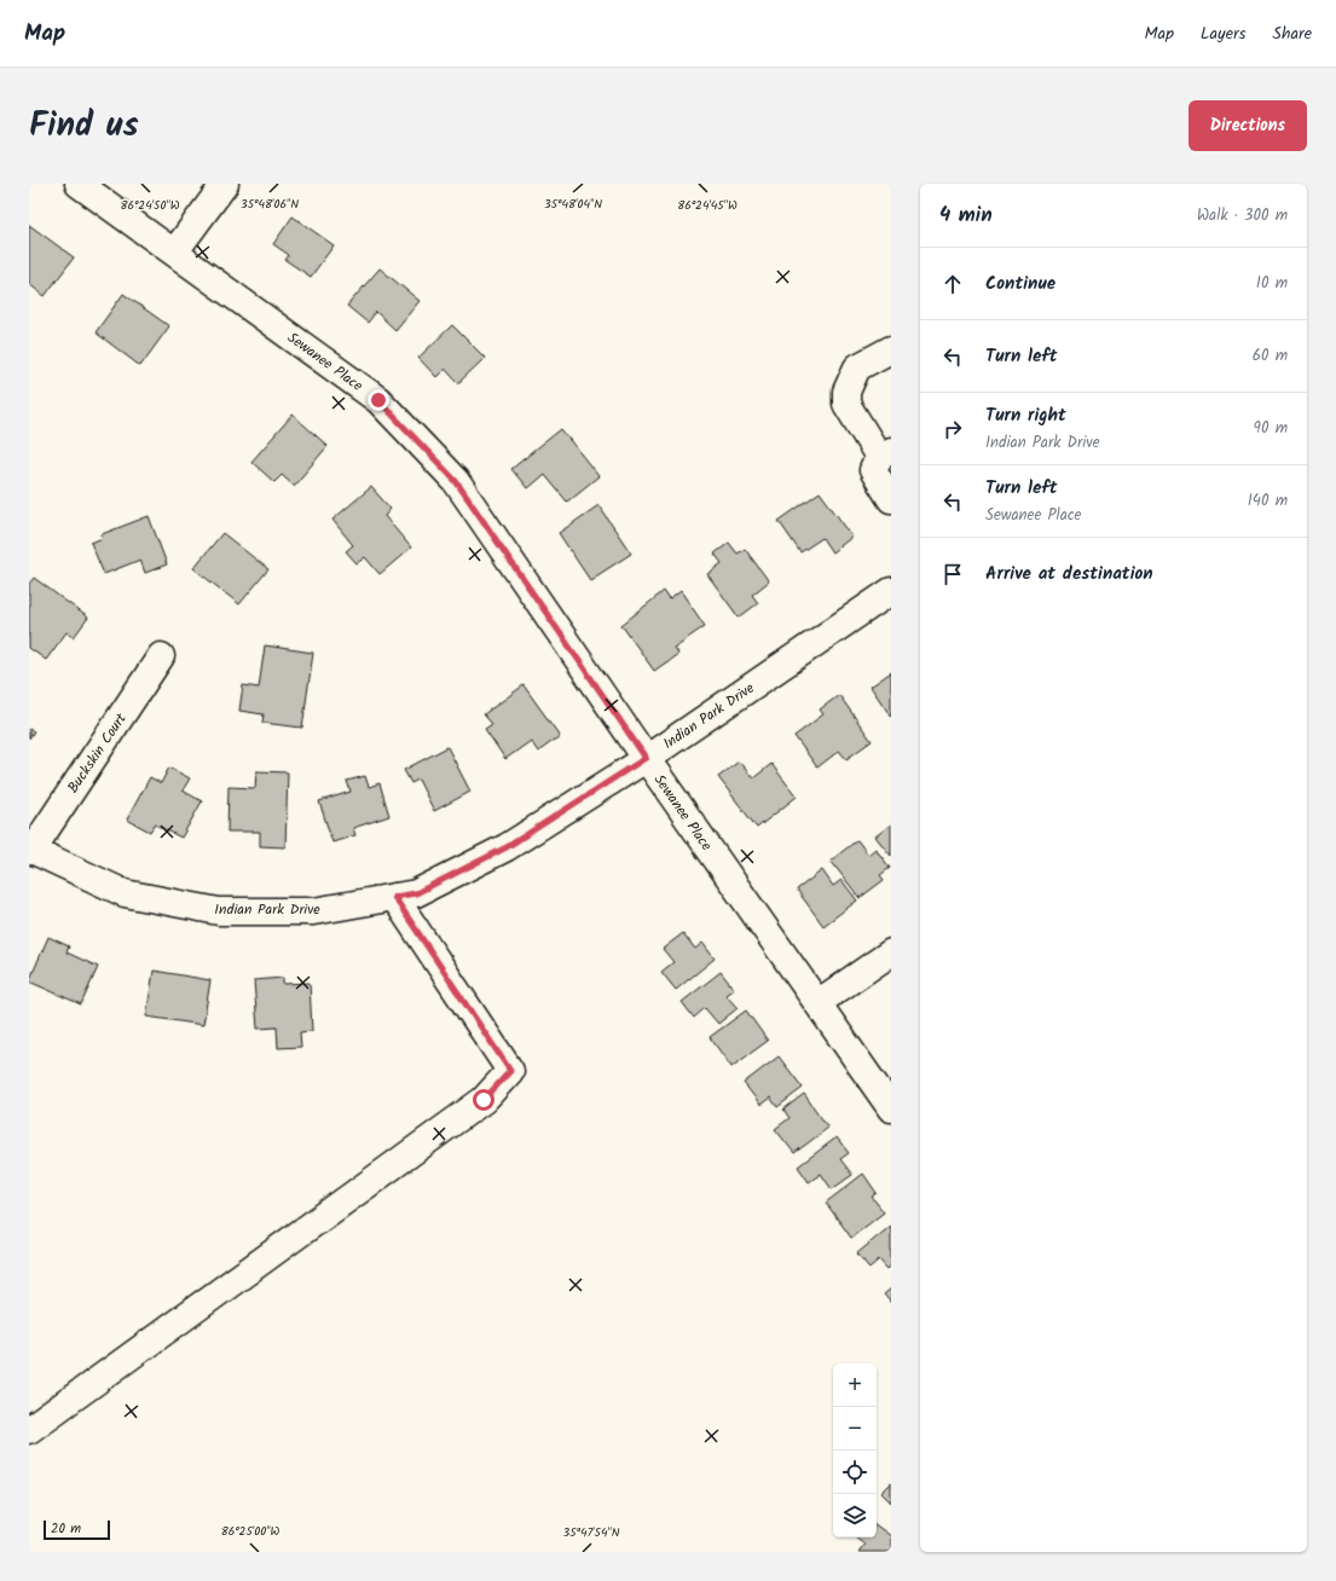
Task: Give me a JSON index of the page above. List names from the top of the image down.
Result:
{
  "streets": {
    "street": ["Sewanee Place", "Indian Park Drive", "Buckskin Court"]
  },
  "crossings": [
    ["Sewanee Place", "Indian Park Drive"],
    ["Indian Park Drive", "Buckskin Court"]
  ],
  "scale_bar": "20 m",
  "page": {
    "header": "Map",
    "nav": ["Map", "Layers", "Share"],
    "title": "Find us",
    "buttons": "Directions",
    "heading": ["4 min", "Walk · 300 m"],
    "list": [
      ["Continue", "10 m"],
      ["Turn left", "60 m"],
      ["Turn right", "Indian Park Drive", "90 m"],
      ["Turn left", "Sewanee Place", "140 m"],
      "Arrive at destination"
    ],
    "map_buttons": ["+", "−"],
    "scale": "20 m"
  },
  "coordinates": [
    "35°48'06\"N",
    "35°48'04\"N",
    "86°24'50\"W",
    "86°24'45\"W",
    "86°25'00\"W",
    "35°47'54\"N"
  ]
}
